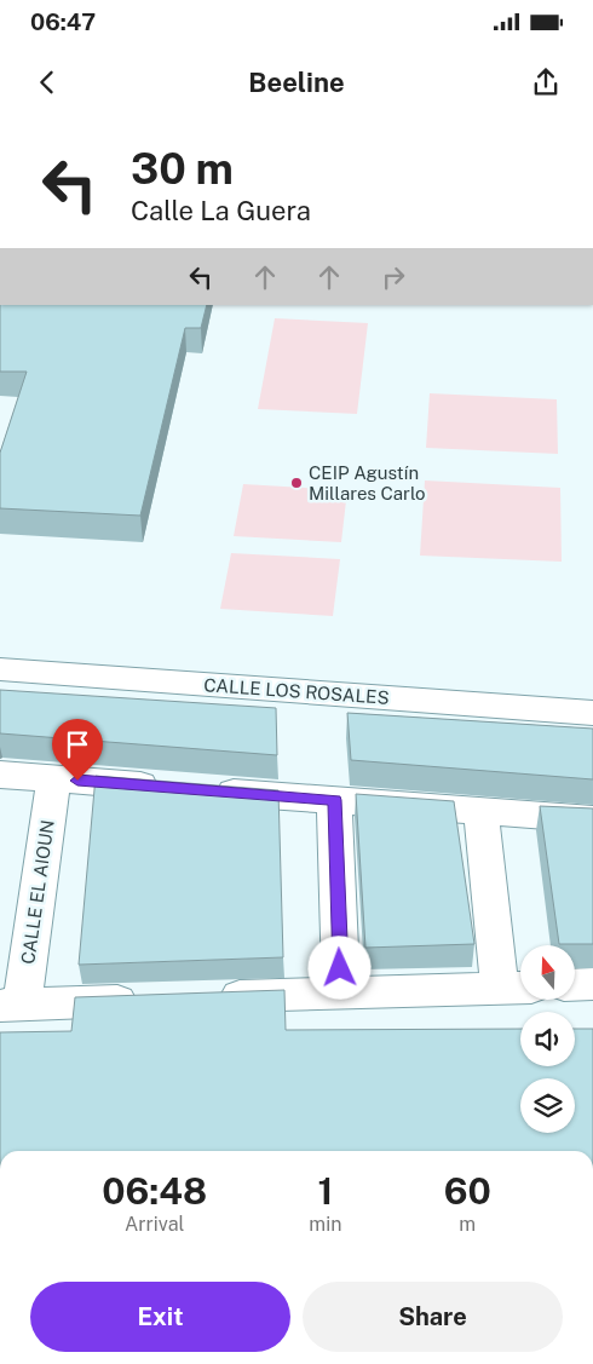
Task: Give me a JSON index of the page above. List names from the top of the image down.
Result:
{
  "streets": {
    "street": ["CALLE LOS ROSALES", "CALLE EL AIOUN"]
  },
  "places": ["CEIP Agustín Millares Carlo"],
  "north": "top",
  "page": {
    "status": "06:47",
    "header": "Beeline",
    "turn": ["30 m", "Calle La Guera"],
    "eta": [
      "06:48",
      "Arrival",
      "1",
      "min",
      "60",
      "m"
    ],
    "buttons": ["Exit", "Share"]
  }
}
